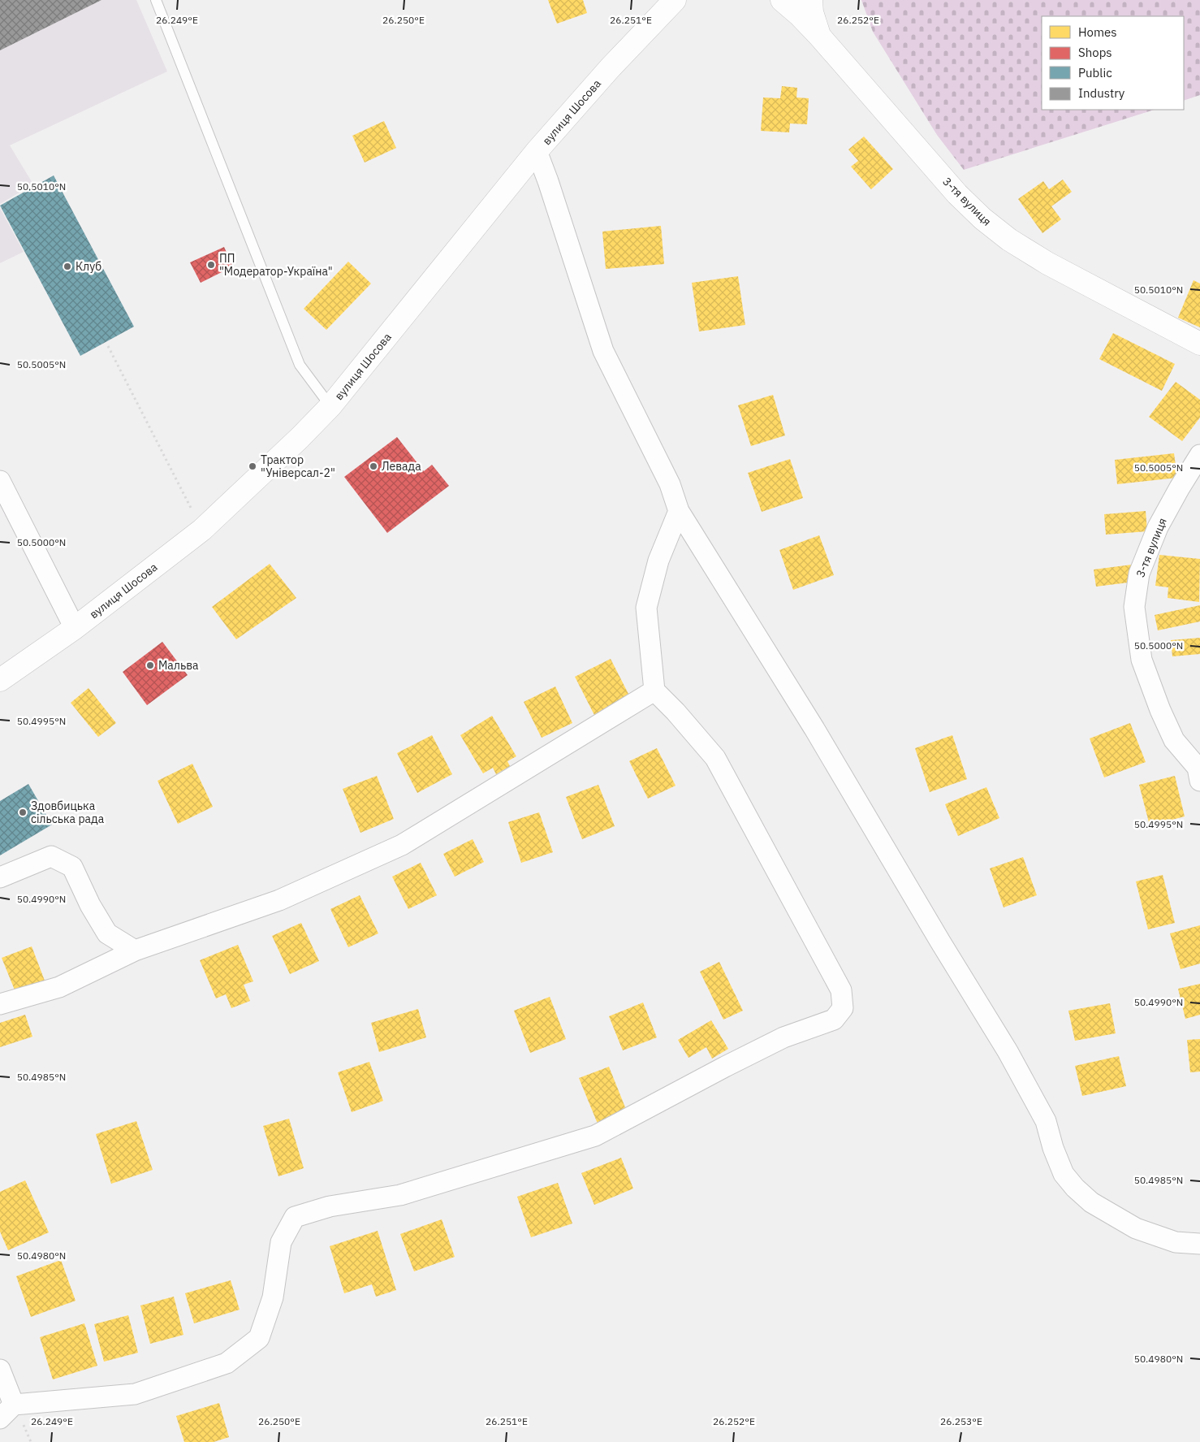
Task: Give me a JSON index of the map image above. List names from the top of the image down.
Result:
{
  "streets": {
    "main road": ["вулиця Шосова", "3-тя вулиця"]
  },
  "places": [
    "ПП \"Модератор-Україна\"",
    "Клуб",
    "Трактор \"Універсал-2\"",
    "Левада",
    "Мальва",
    "Здовбицька сільська рада"
  ],
  "legend": [
    "Homes",
    "Shops",
    "Public",
    "Industry"
  ],
  "coordinates": [
    "26.249°E",
    "26.250°E",
    "26.251°E",
    "26.252°E",
    "50.5010°N",
    "50.5005°N",
    "50.5000°N",
    "50.4995°N",
    "50.4990°N",
    "50.4985°N",
    "50.4980°N",
    "26.253°E"
  ]
}
